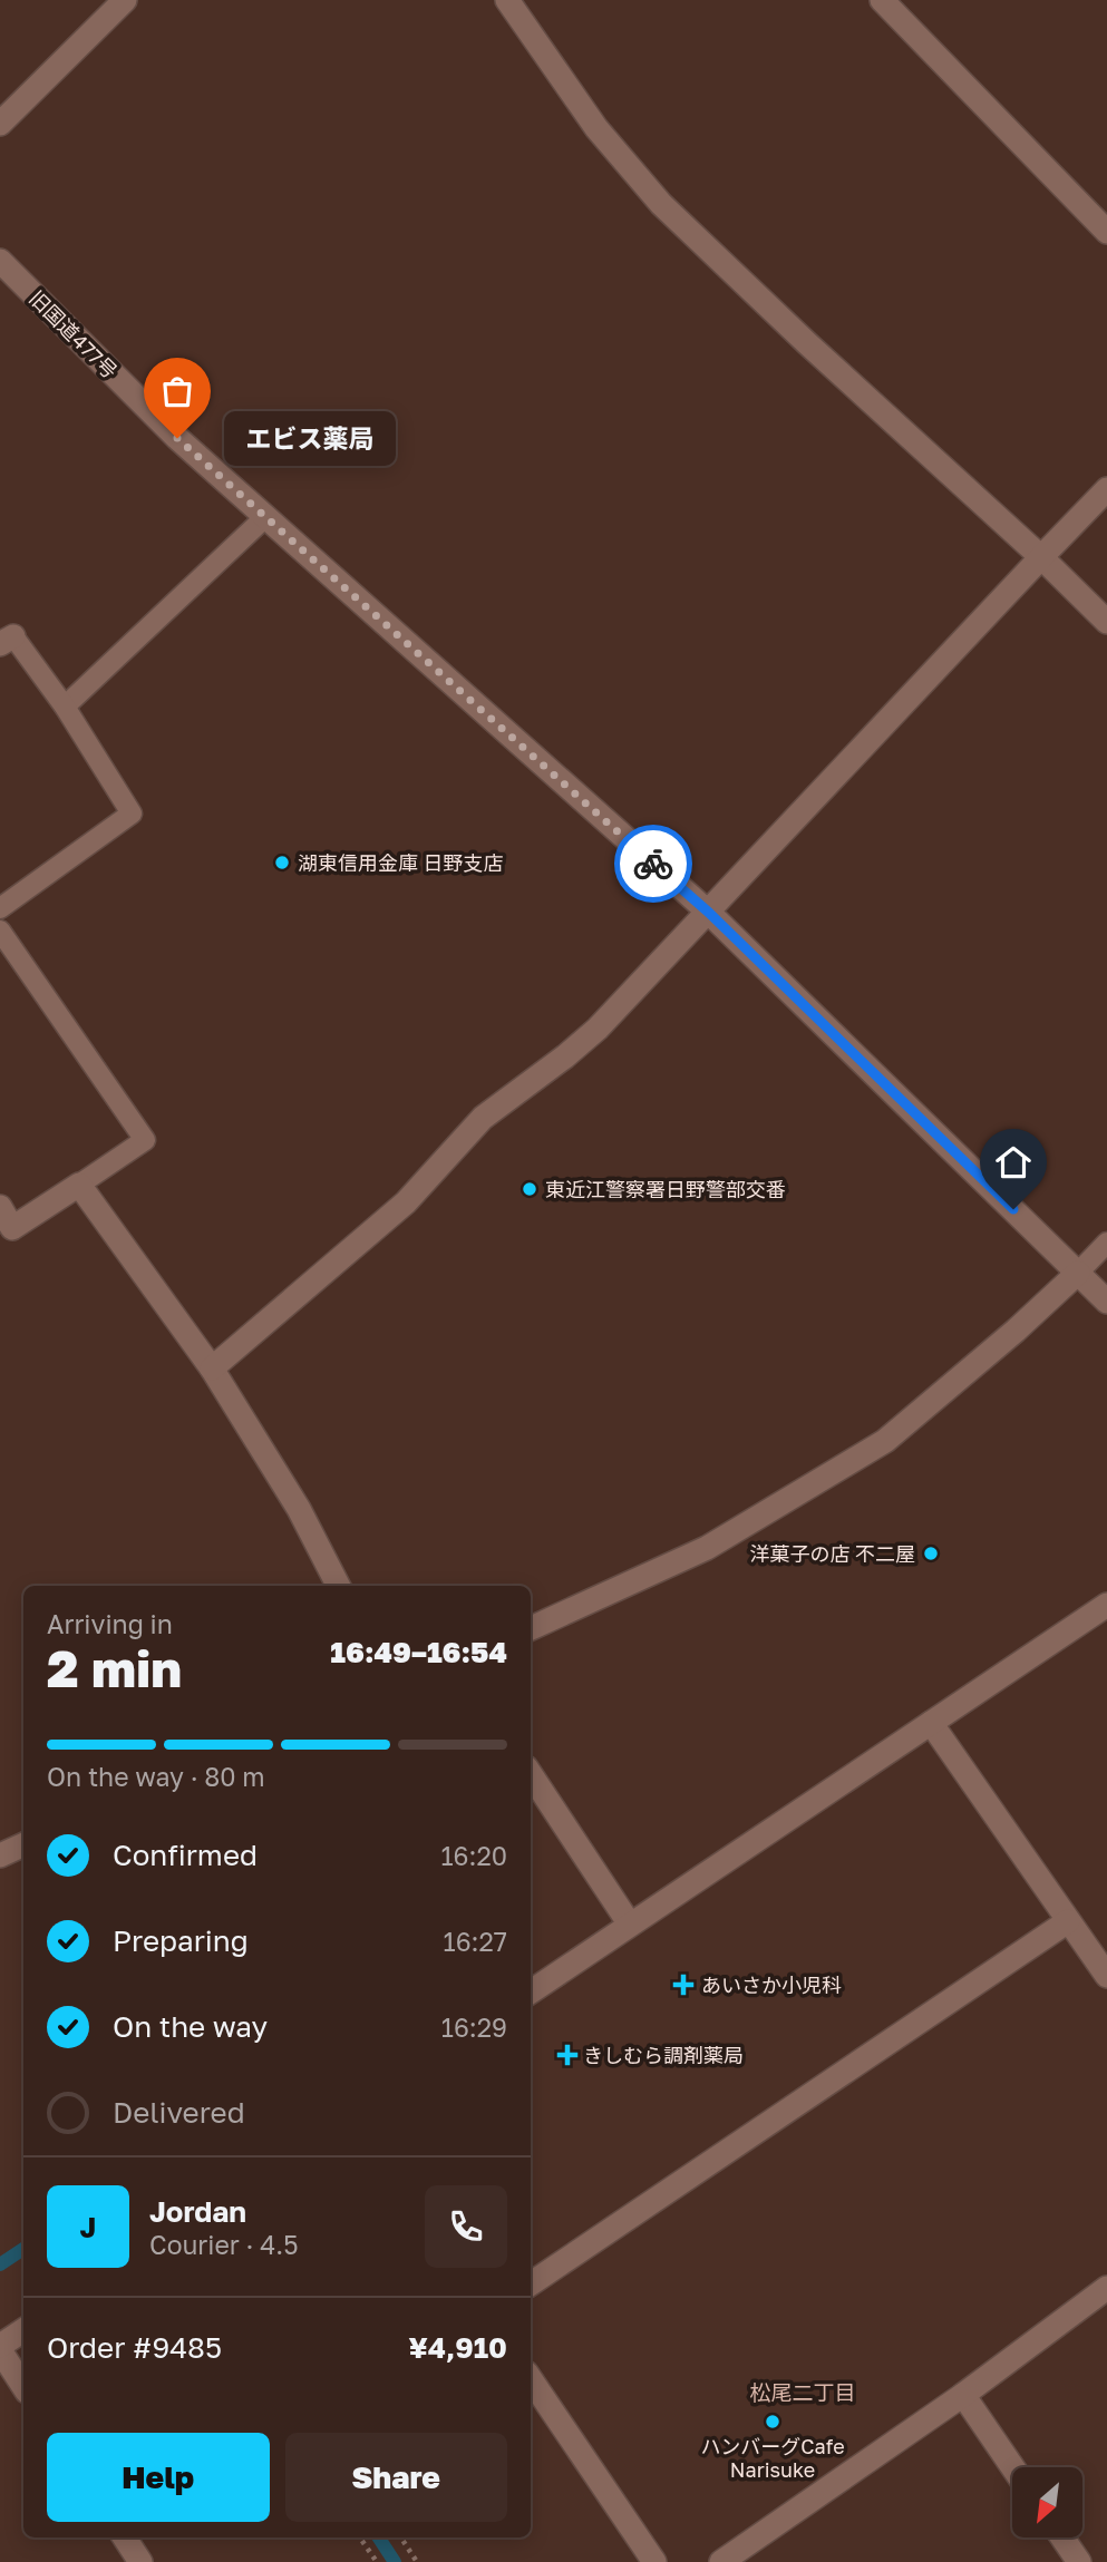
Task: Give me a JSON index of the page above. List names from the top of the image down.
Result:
{
  "streets": {
    "street": ["旧国道477号"]
  },
  "districts": ["松尾二丁目"],
  "places": {
    "other": [
      "エビス薬局",
      "湖東信用金庫 日野支店",
      "東近江警察署日野警部交番",
      "洋菓子の店 不二屋",
      "ハンバーグCafe Narisuke"
    ],
    "health": ["あいさか小児科", "きしむら調剤薬局"]
  },
  "north": "bottom left",
  "page": {
    "bubble": "エビス薬局",
    "heading": ["2 min", "Arriving in", "16:49–16:54"],
    "panel": [
      "Jordan",
      "Courier · 4.5",
      "Order #9485",
      "¥4,910"
    ],
    "bar": "On the way · 80 m",
    "list": [
      ["Confirmed", "16:20"],
      ["Preparing", "16:27"],
      ["On the way", "16:29"],
      "Delivered"
    ],
    "round": "J",
    "buttons": ["Help", "Share"]
  }
}
